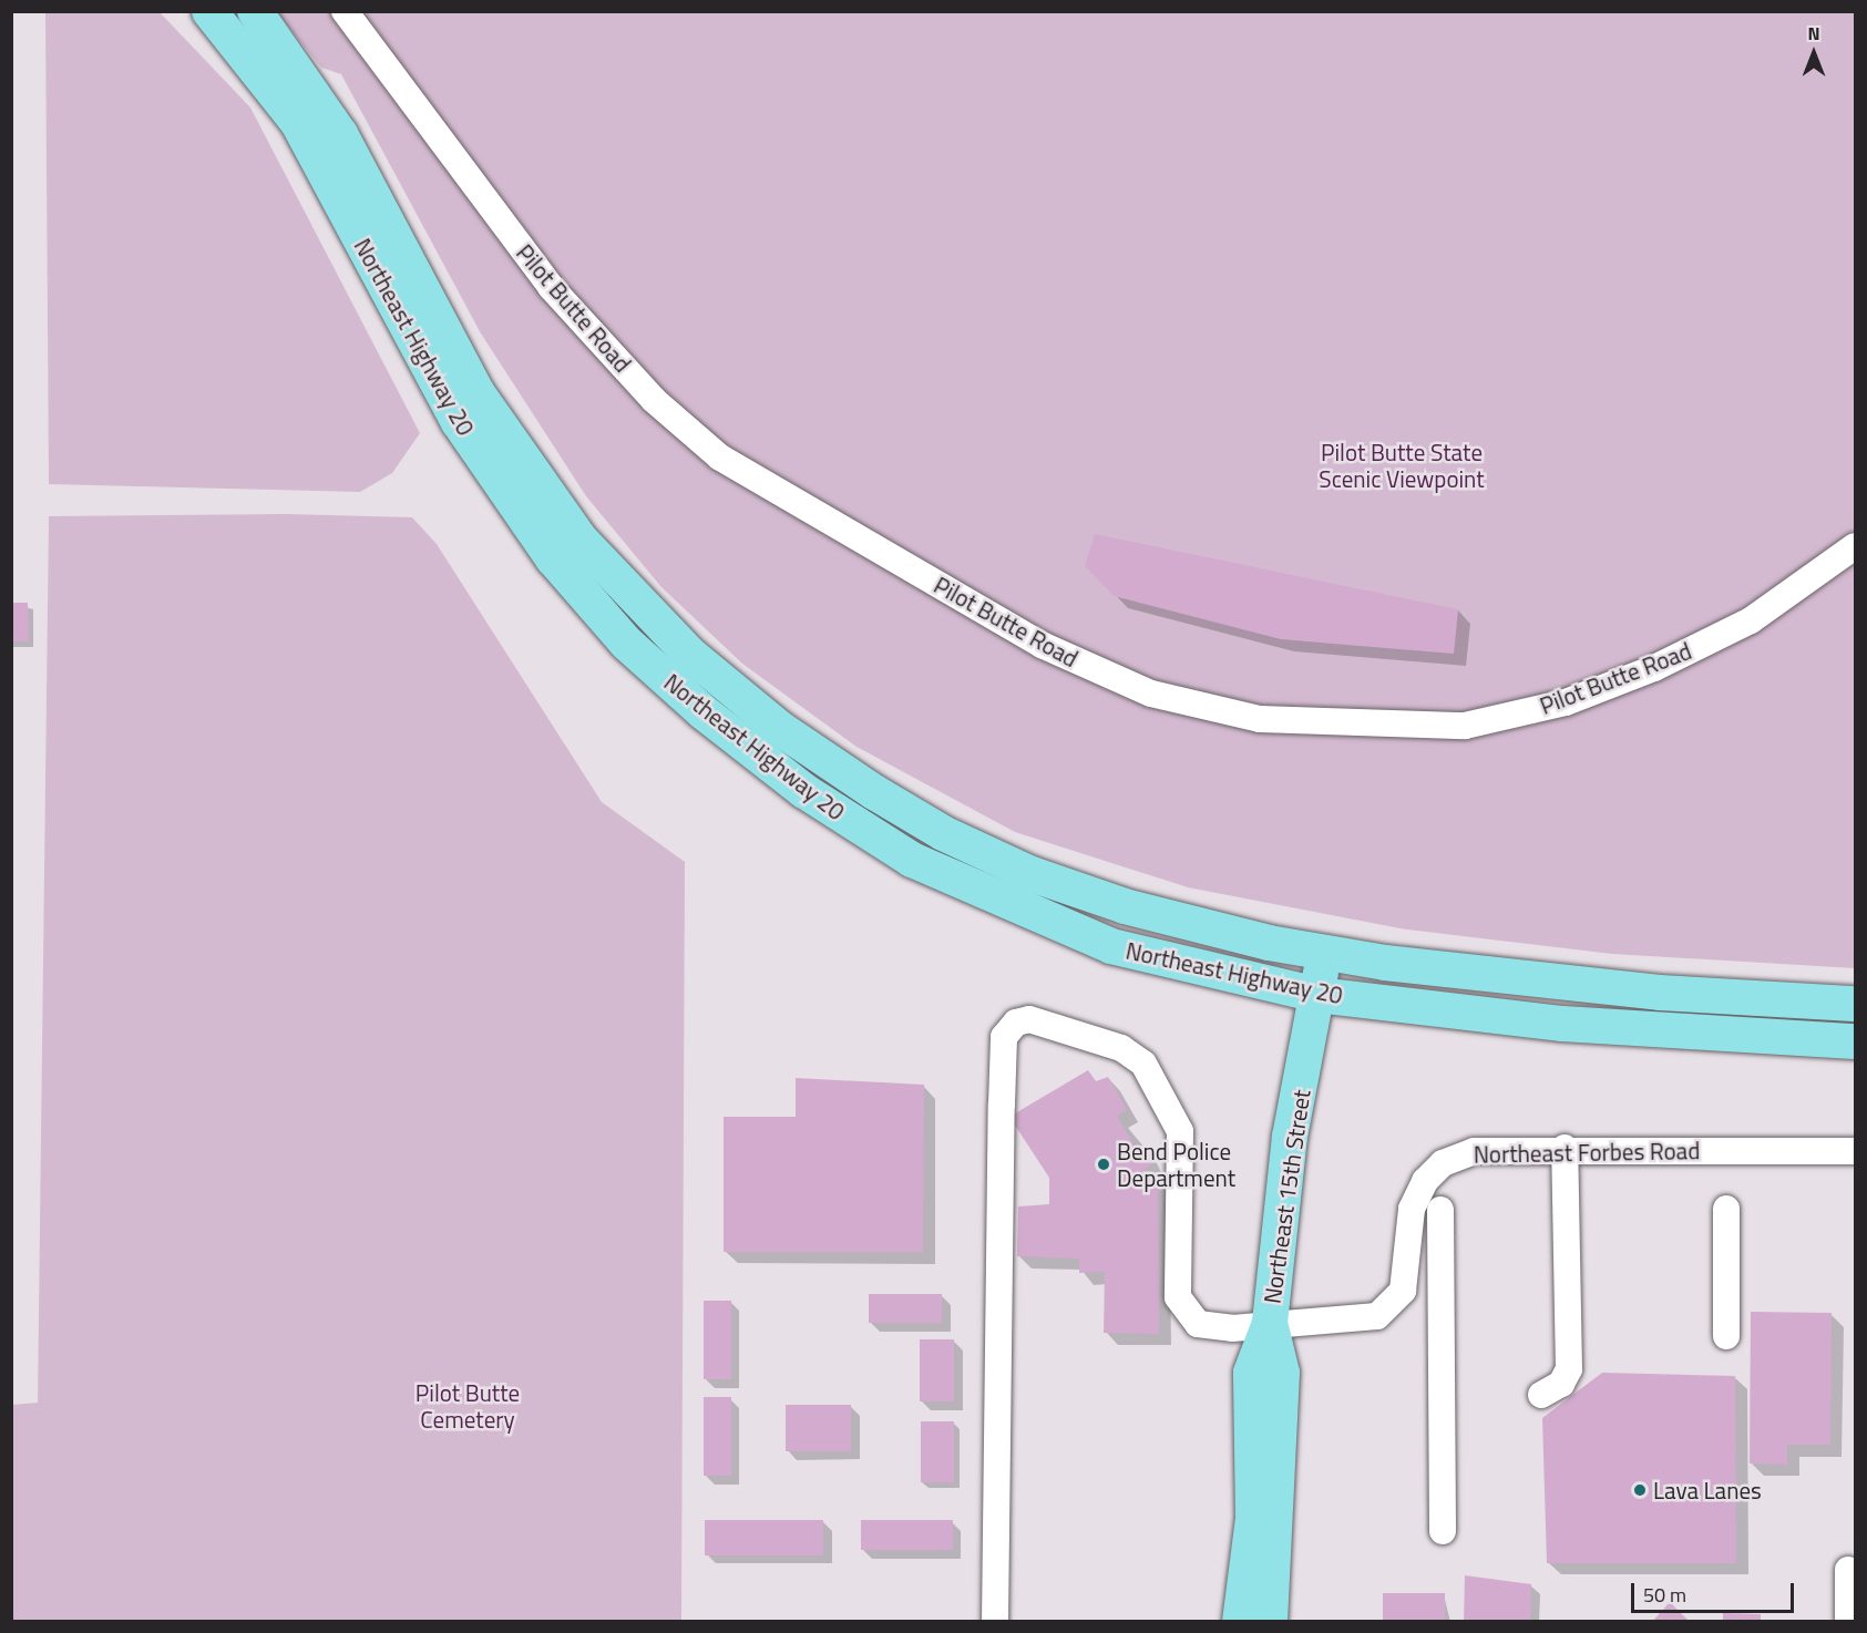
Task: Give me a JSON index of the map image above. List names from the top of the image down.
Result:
{
  "streets": {
    "main road": ["Northeast Highway 20", "Northeast 15th Street"],
    "street": ["Pilot Butte Road", "Northeast Forbes Road"]
  },
  "crossings": [
    ["Northeast Highway 20", "Northeast 15th Street"],
    ["Northeast Forbes Road", "Northeast 15th Street"]
  ],
  "parks": ["Pilot Butte State Scenic Viewpoint", "Pilot Butte Cemetery"],
  "places": ["Bend Police Department", "Lava Lanes"],
  "scale_bar": "50 m",
  "north": "top"
}
